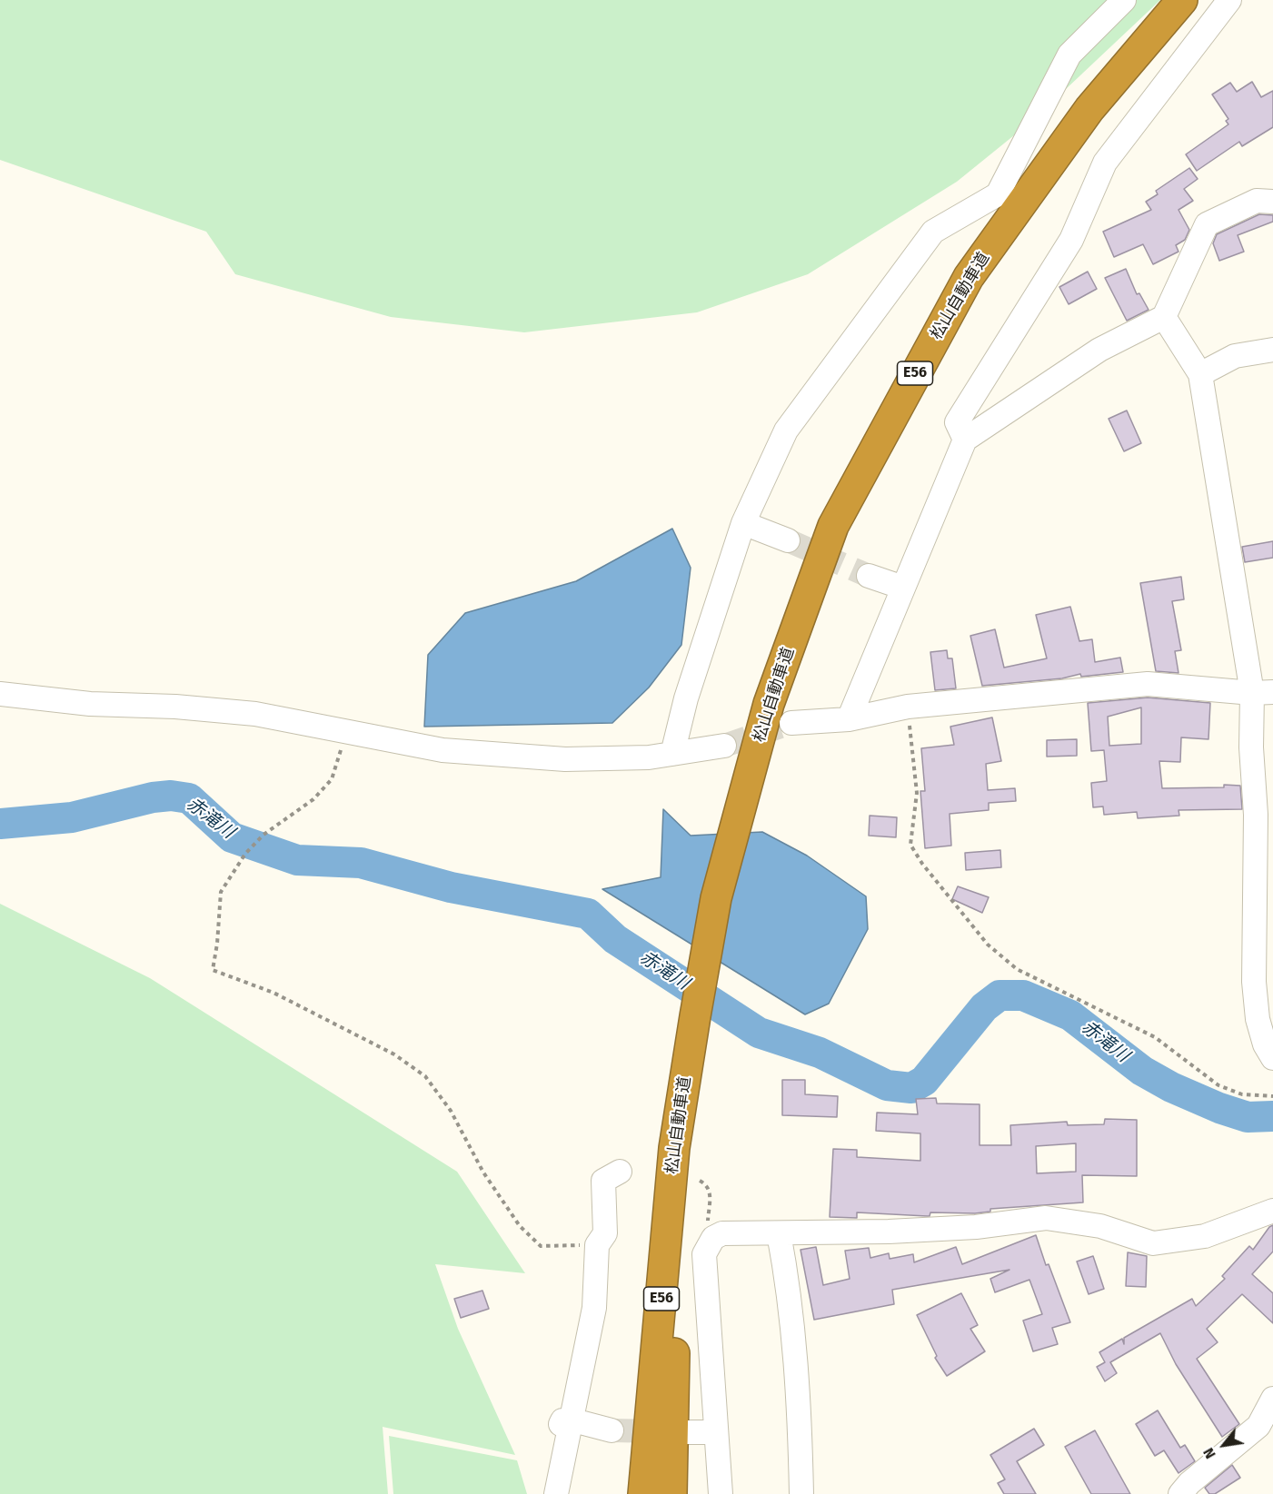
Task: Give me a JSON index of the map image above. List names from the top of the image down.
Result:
{
  "streets": {
    "highway": ["松山自動車道", "E56"]
  },
  "water": ["赤滝川"],
  "north": "bottom left"
}
